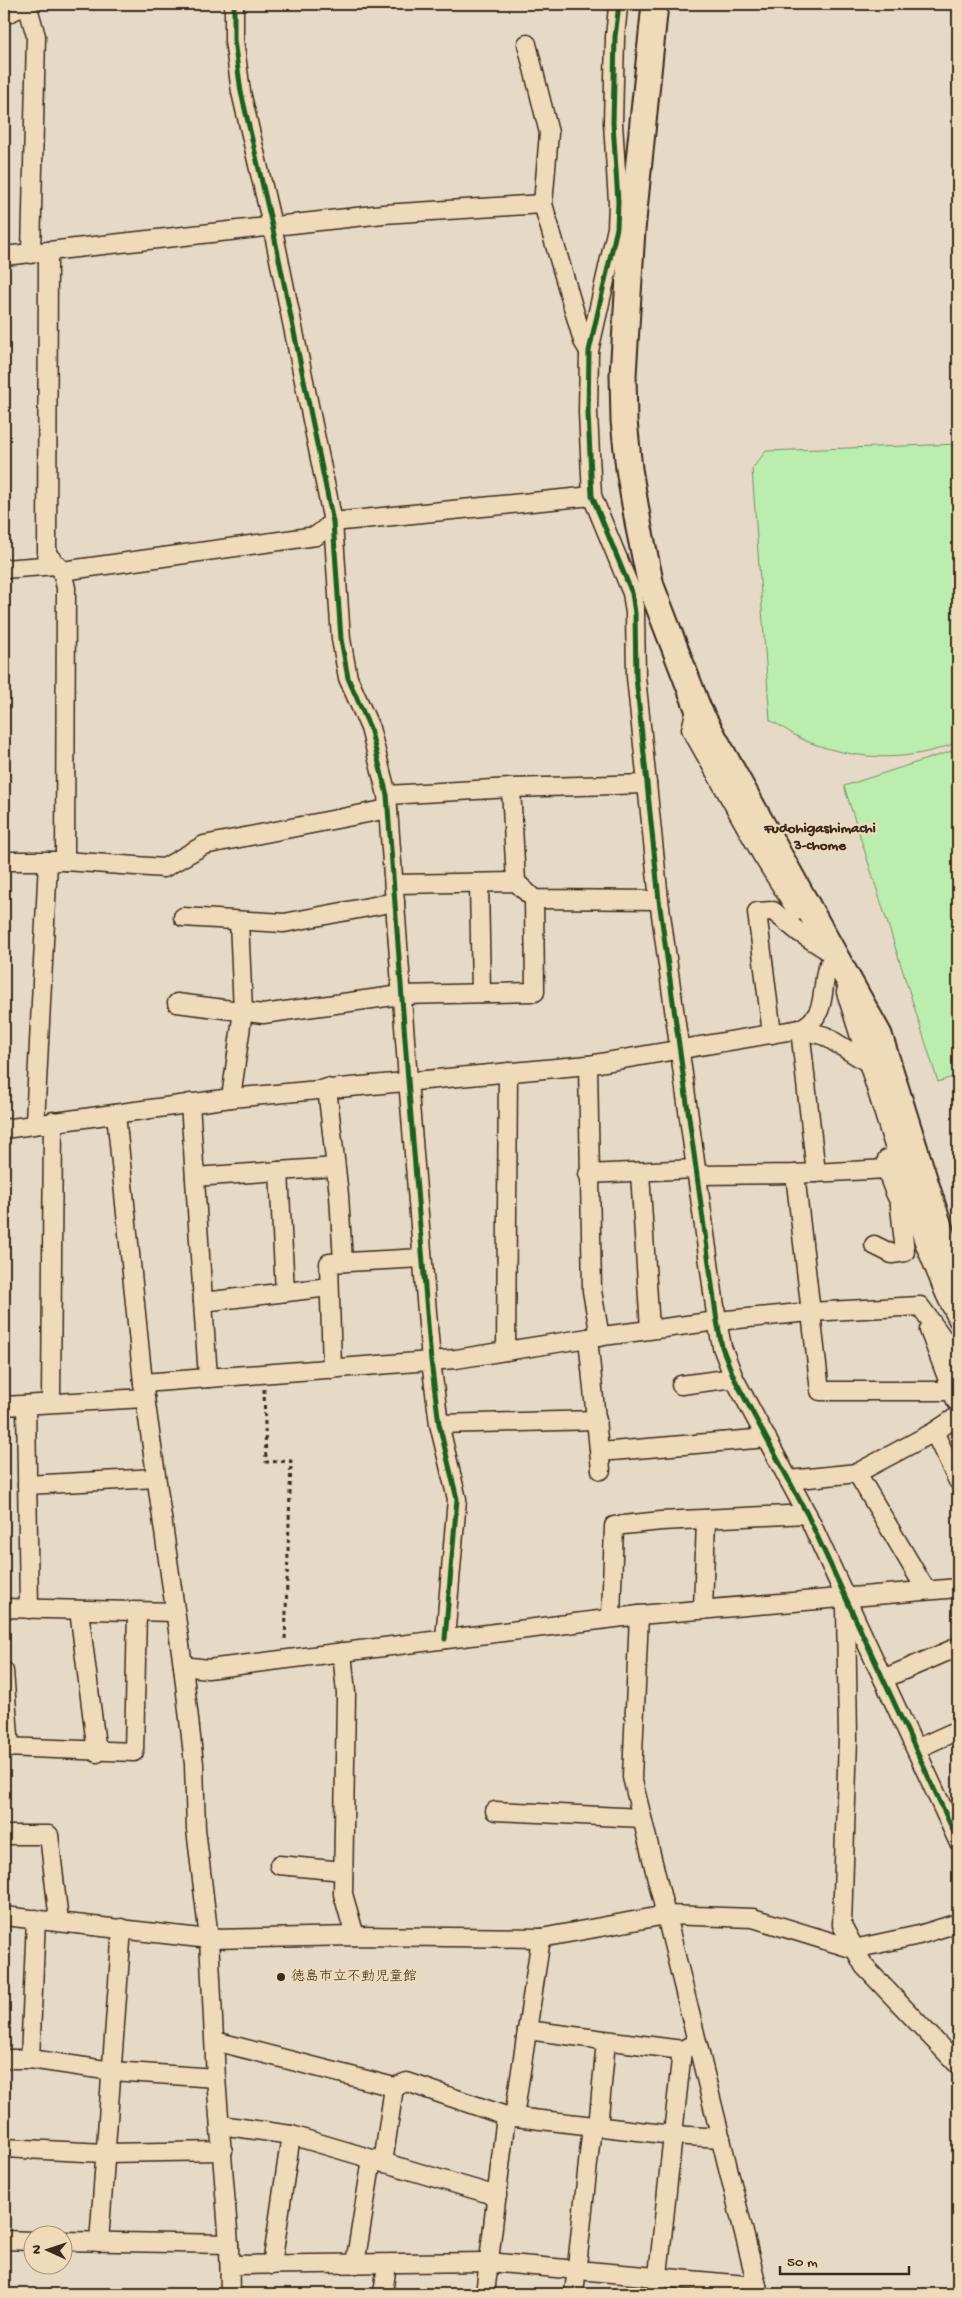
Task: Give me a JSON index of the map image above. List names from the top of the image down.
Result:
{
  "districts": ["Fudohigashimachi 3-chome"],
  "places": ["徳島市立不動児童館"],
  "scale_bar": "50 m",
  "north": "left"
}
